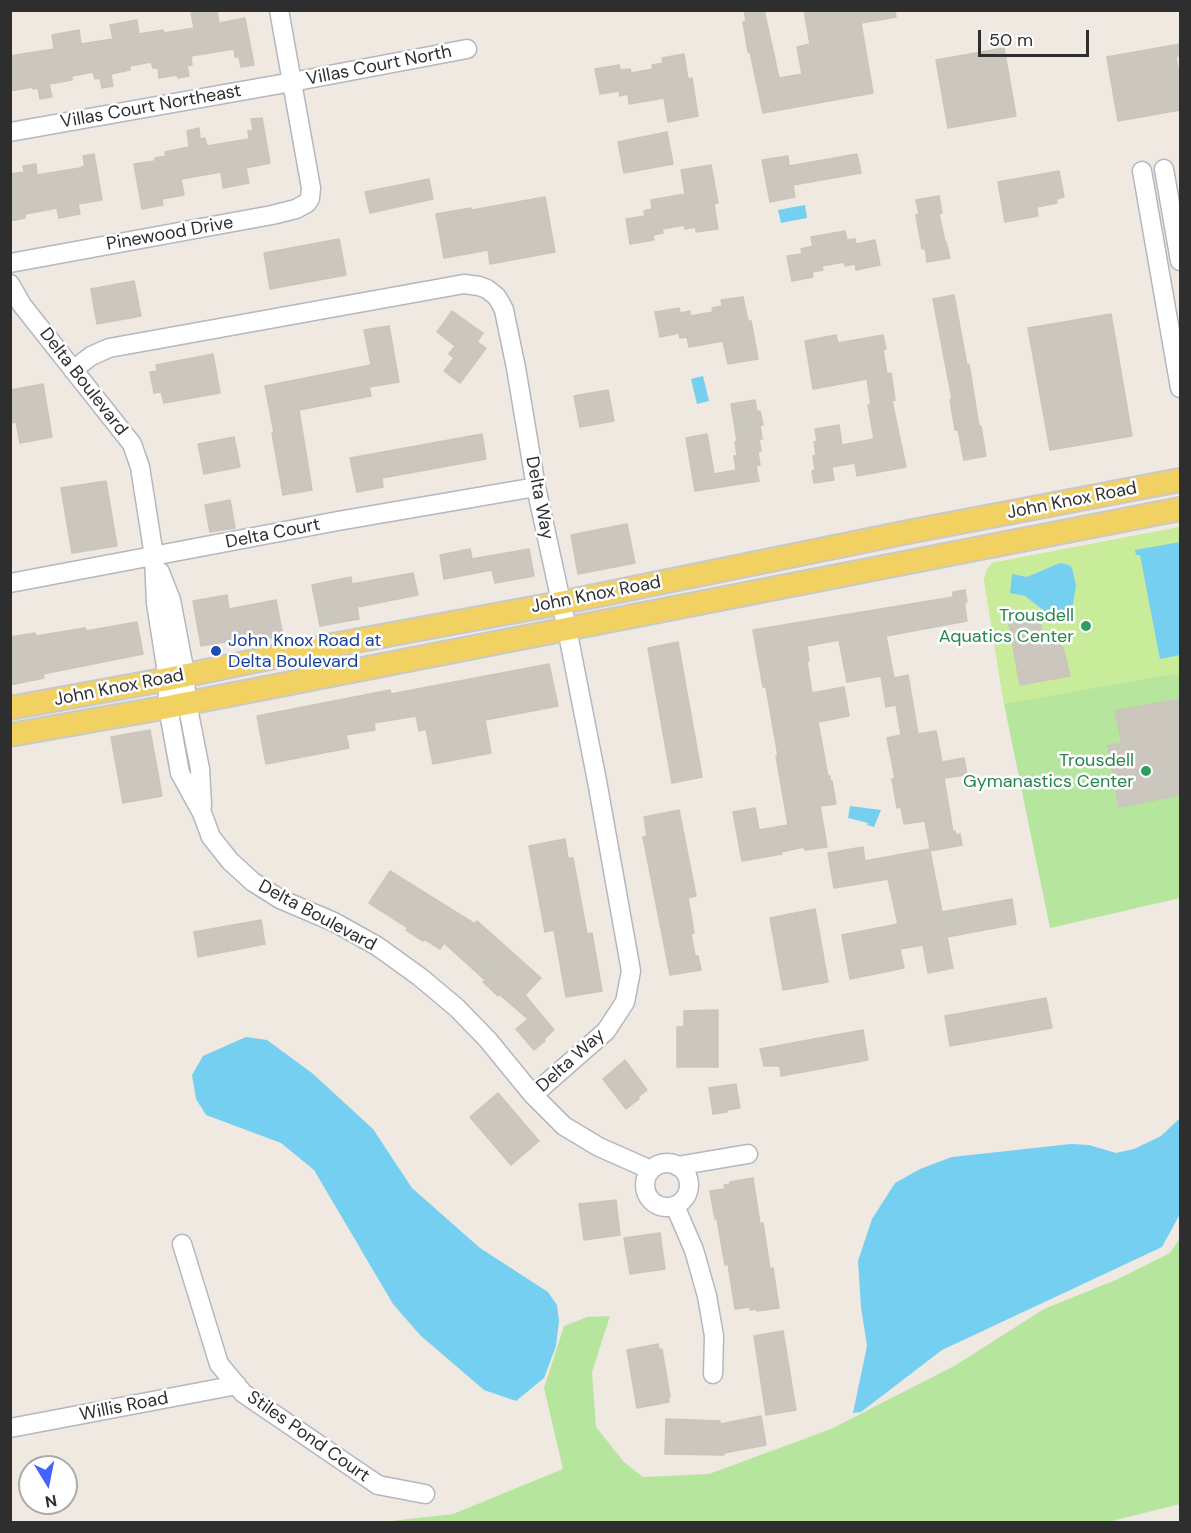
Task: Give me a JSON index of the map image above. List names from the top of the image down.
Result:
{
  "streets": {
    "main road": ["John Knox Road"],
    "street": [
      "Villas Court North",
      "Villas Court Northeast",
      "Pinewood Drive",
      "Delta Boulevard",
      "Delta Way",
      "Delta Court",
      "Willis Road",
      "Stiles Pond Court"
    ]
  },
  "crossings": [
    ["Villas Court North", "Villas Court Northeast"],
    ["Villas Court North", "Pinewood Drive"],
    ["Villas Court Northeast", "Pinewood Drive"],
    ["Delta Boulevard", "Delta Way"],
    ["Delta Boulevard", "John Knox Road"],
    ["Delta Boulevard", "Delta Court"],
    ["Delta Way", "John Knox Road"],
    ["Delta Way", "Delta Court"],
    ["Willis Road", "Stiles Pond Court"]
  ],
  "places": ["Trousdell Aquatics Center", "John Knox Road at Delta Boulevard", "Trousdell Gymanastics Center"],
  "scale_bar": "50 m",
  "north": "bottom"
}
